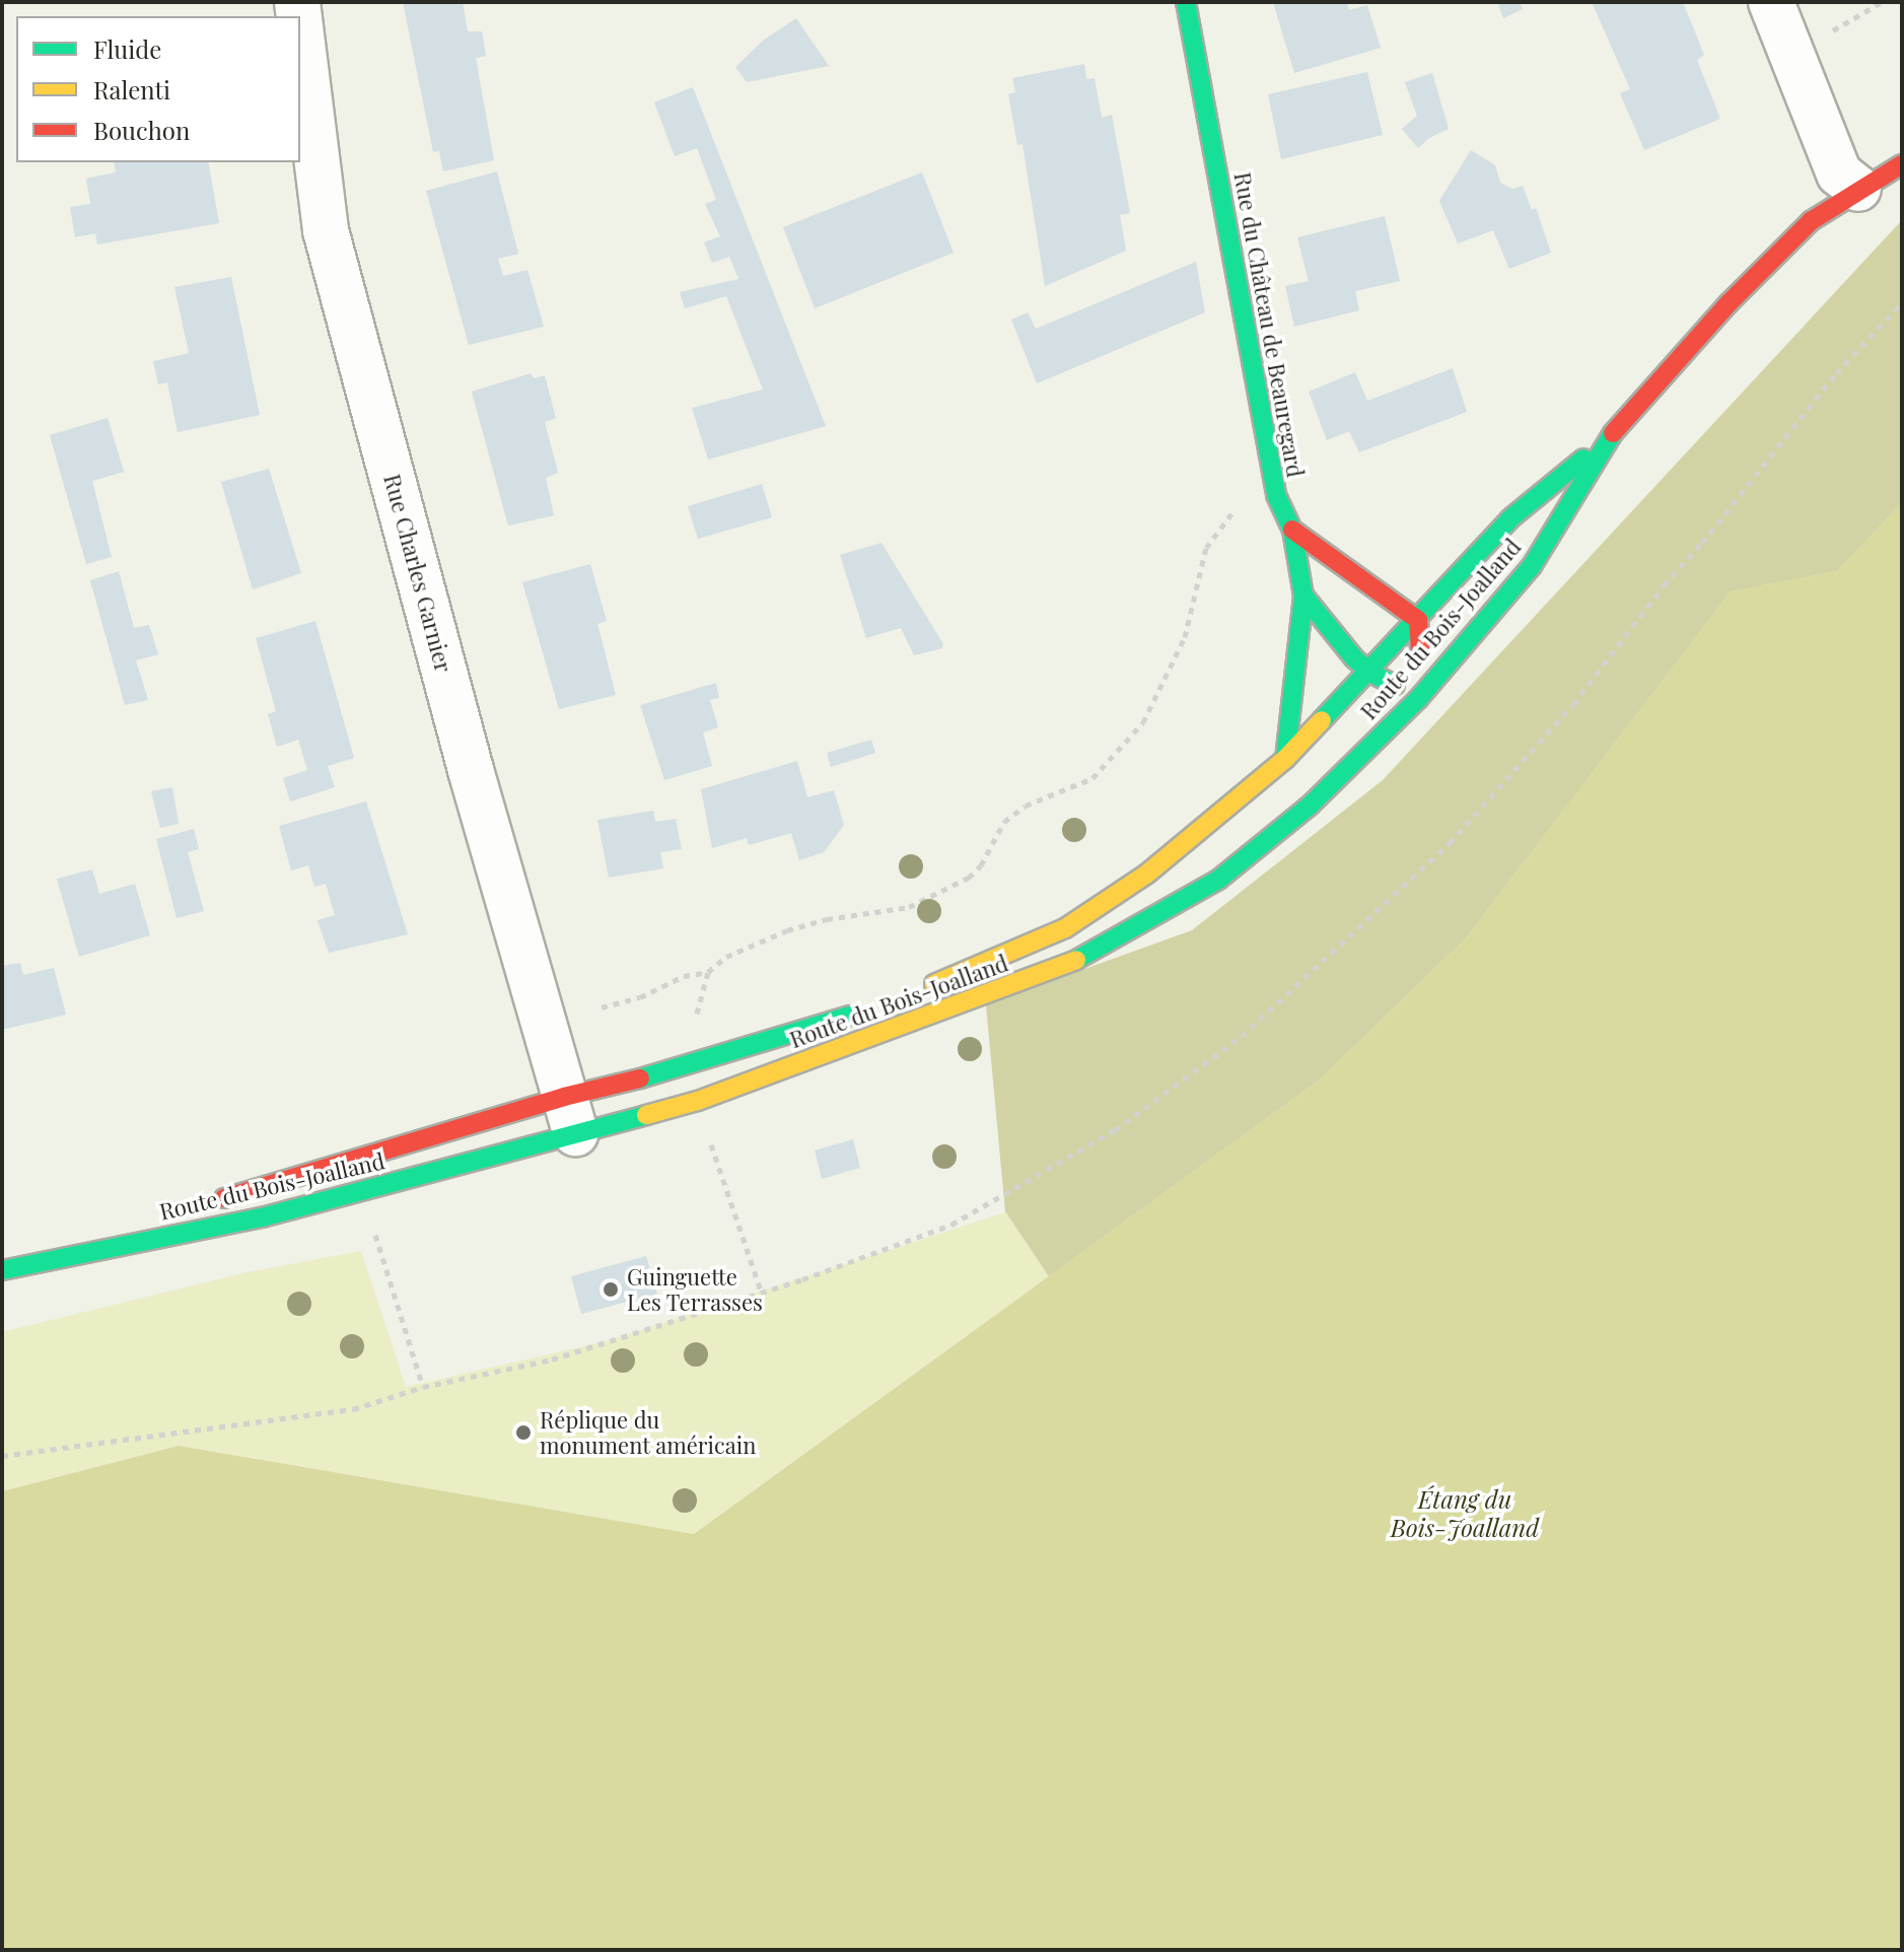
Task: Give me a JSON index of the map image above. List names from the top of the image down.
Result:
{
  "streets": {
    "street": ["Rue du Château de Beauregard", "Rue Charles Garnier", "Route du Bois-Joalland"]
  },
  "crossings": [
    ["Rue du Château de Beauregard", "Route du Bois-Joalland"],
    ["Rue Charles Garnier", "Route du Bois-Joalland"]
  ],
  "water": ["Étang du Bois-Joalland"],
  "places": ["Guinguette Les Terrasses", "Réplique du monument américain"],
  "legend": ["Fluide", "Ralenti", "Bouchon"]
}
